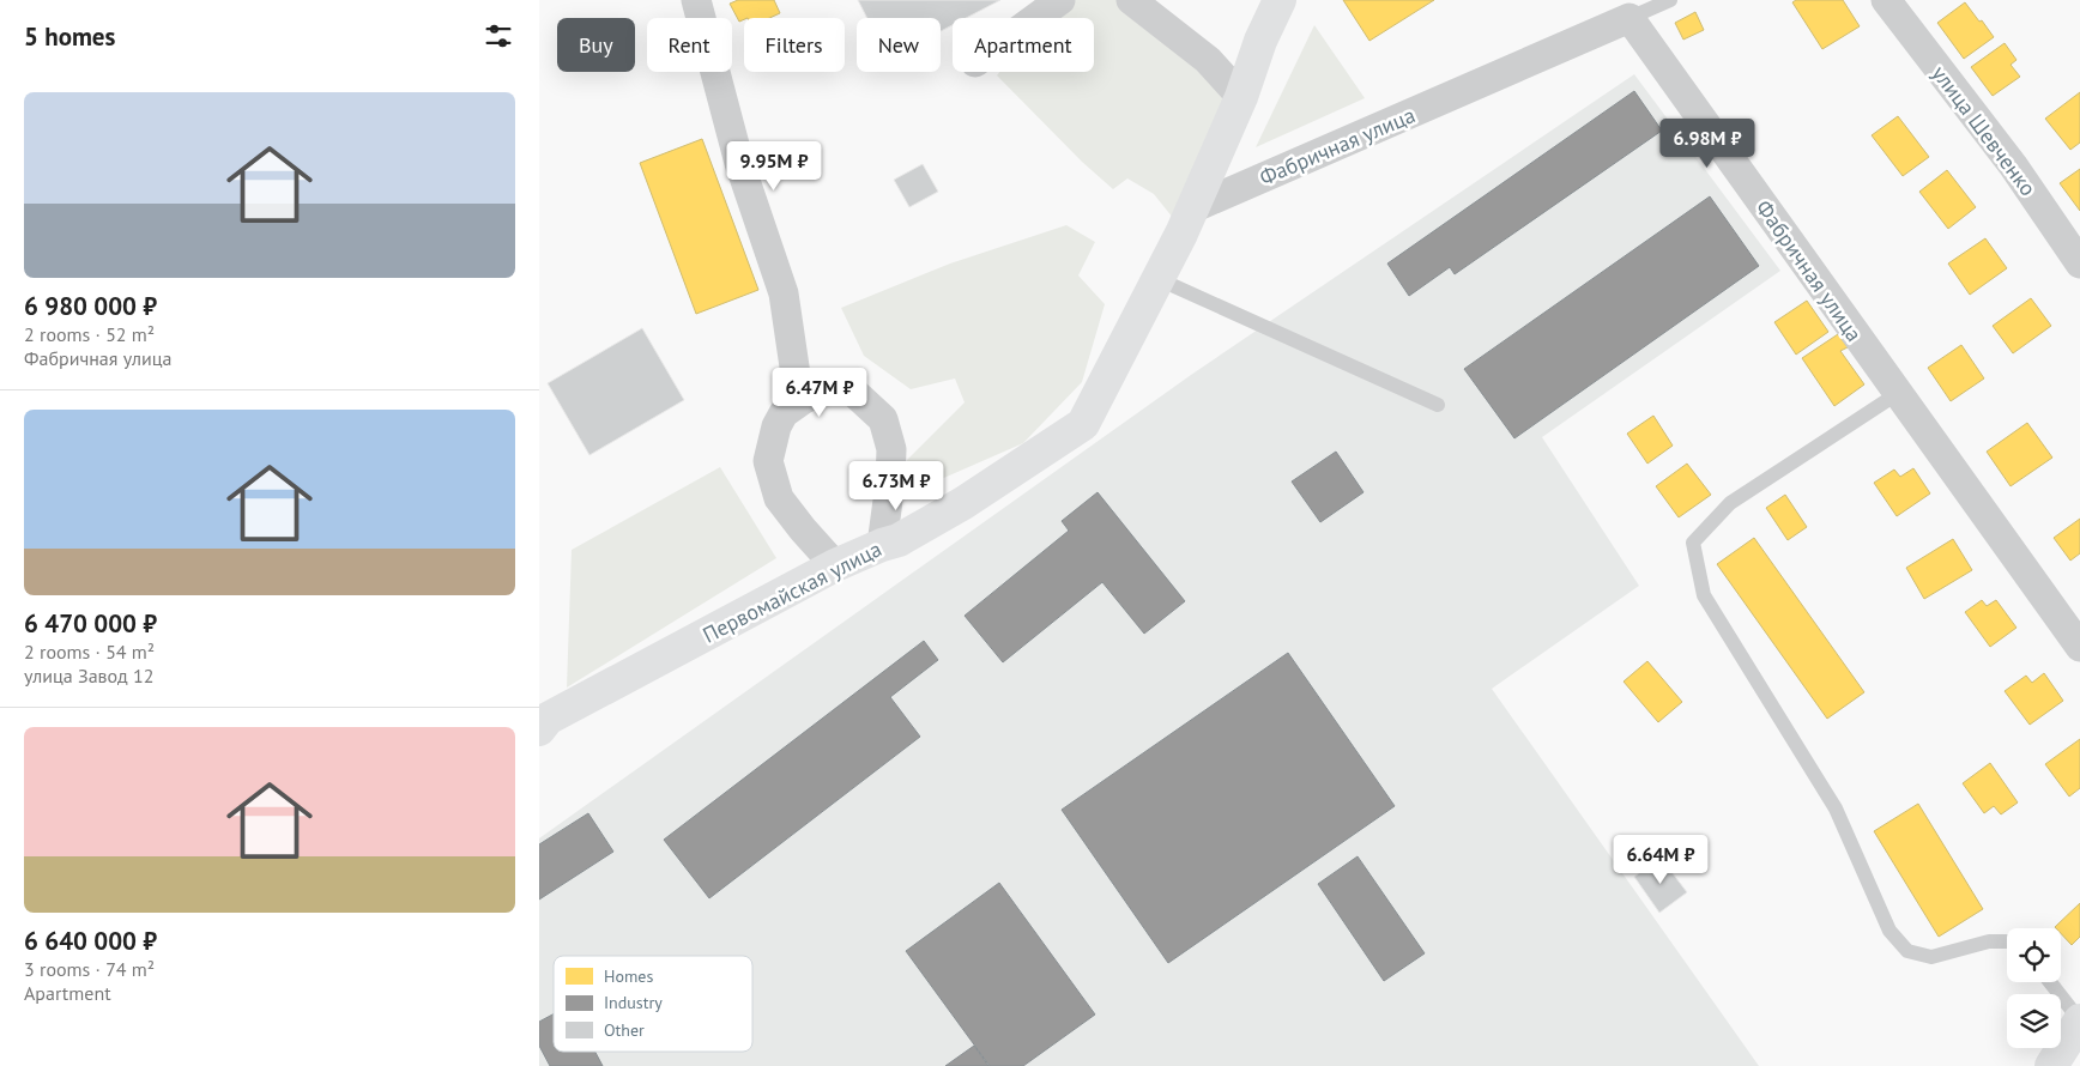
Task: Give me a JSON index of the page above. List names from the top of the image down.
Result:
{
  "streets": {
    "street": ["улица Шевченко", "Фабричная улица", "Первомайская улица"]
  },
  "crossings": [
    ["Фабричная улица", "Первомайская улица"]
  ],
  "legend": ["Homes", "Industry", "Other"],
  "page": {
    "heading": "5 homes",
    "chip": [
      "Buy",
      "Rent",
      "Filters",
      "New",
      "Apartment"
    ],
    "list": [
      {
        "name": "6 980 000 ₽",
        "note": "2 rooms · 52 m² · Фабричная улица"
      },
      {
        "name": "6 470 000 ₽",
        "note": "2 rooms · 54 m² · улица Завод 12"
      },
      {
        "name": "6 640 000 ₽",
        "note": "3 rooms · 74 m² · Apartment"
      }
    ],
    "price": [
      "6.98M ₽",
      "9.95M ₽",
      "6.47M ₽",
      "6.73M ₽",
      "6.64M ₽"
    ]
  }
}
